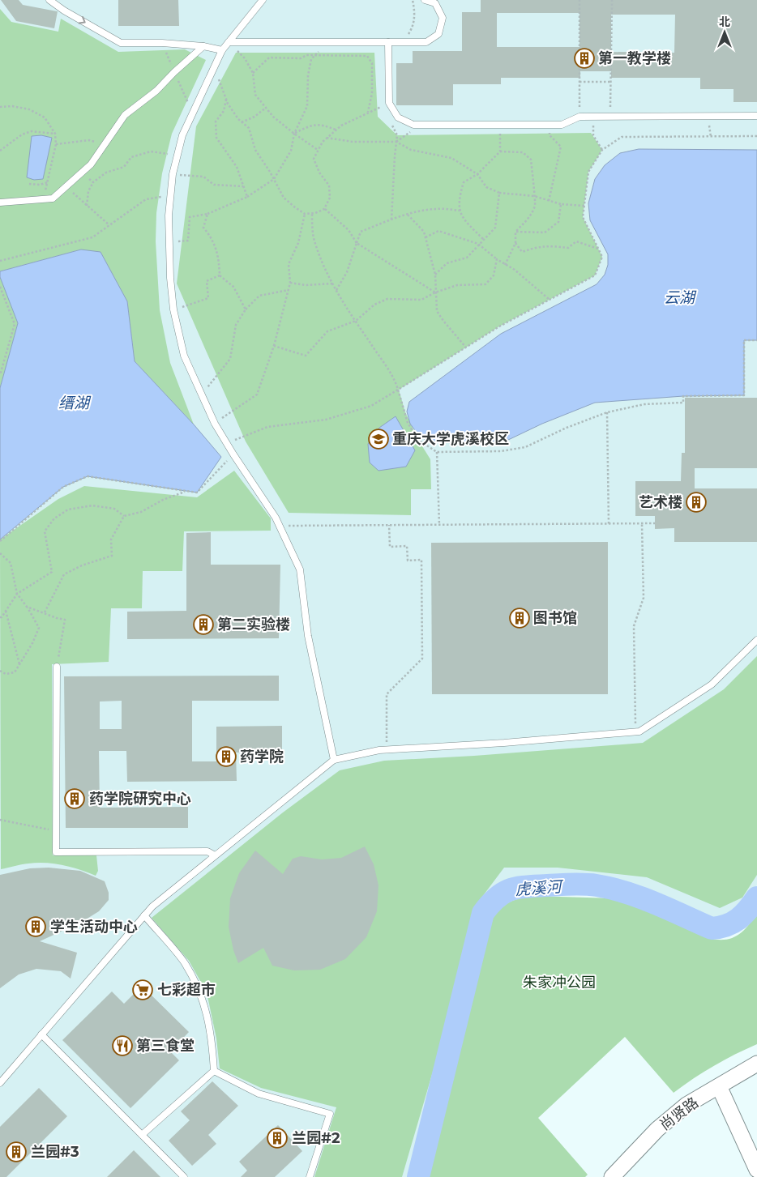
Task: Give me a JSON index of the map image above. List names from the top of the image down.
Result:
{
  "streets": {
    "street": ["尚贤路"]
  },
  "water": ["云湖", "缙湖", "虎溪河"],
  "parks": ["朱家冲公园"],
  "places": {
    "building": [
      "第一教学楼",
      "艺术楼",
      "图书馆",
      "第二实验楼",
      "药学院",
      "药学院研究中心",
      "学生活动中心",
      "兰园#2",
      "兰园#3"
    ],
    "school or university": ["重庆大学虎溪校区"],
    "supermarket": ["七彩超市"],
    "restaurant": ["第三食堂"]
  },
  "north": "top"
}
